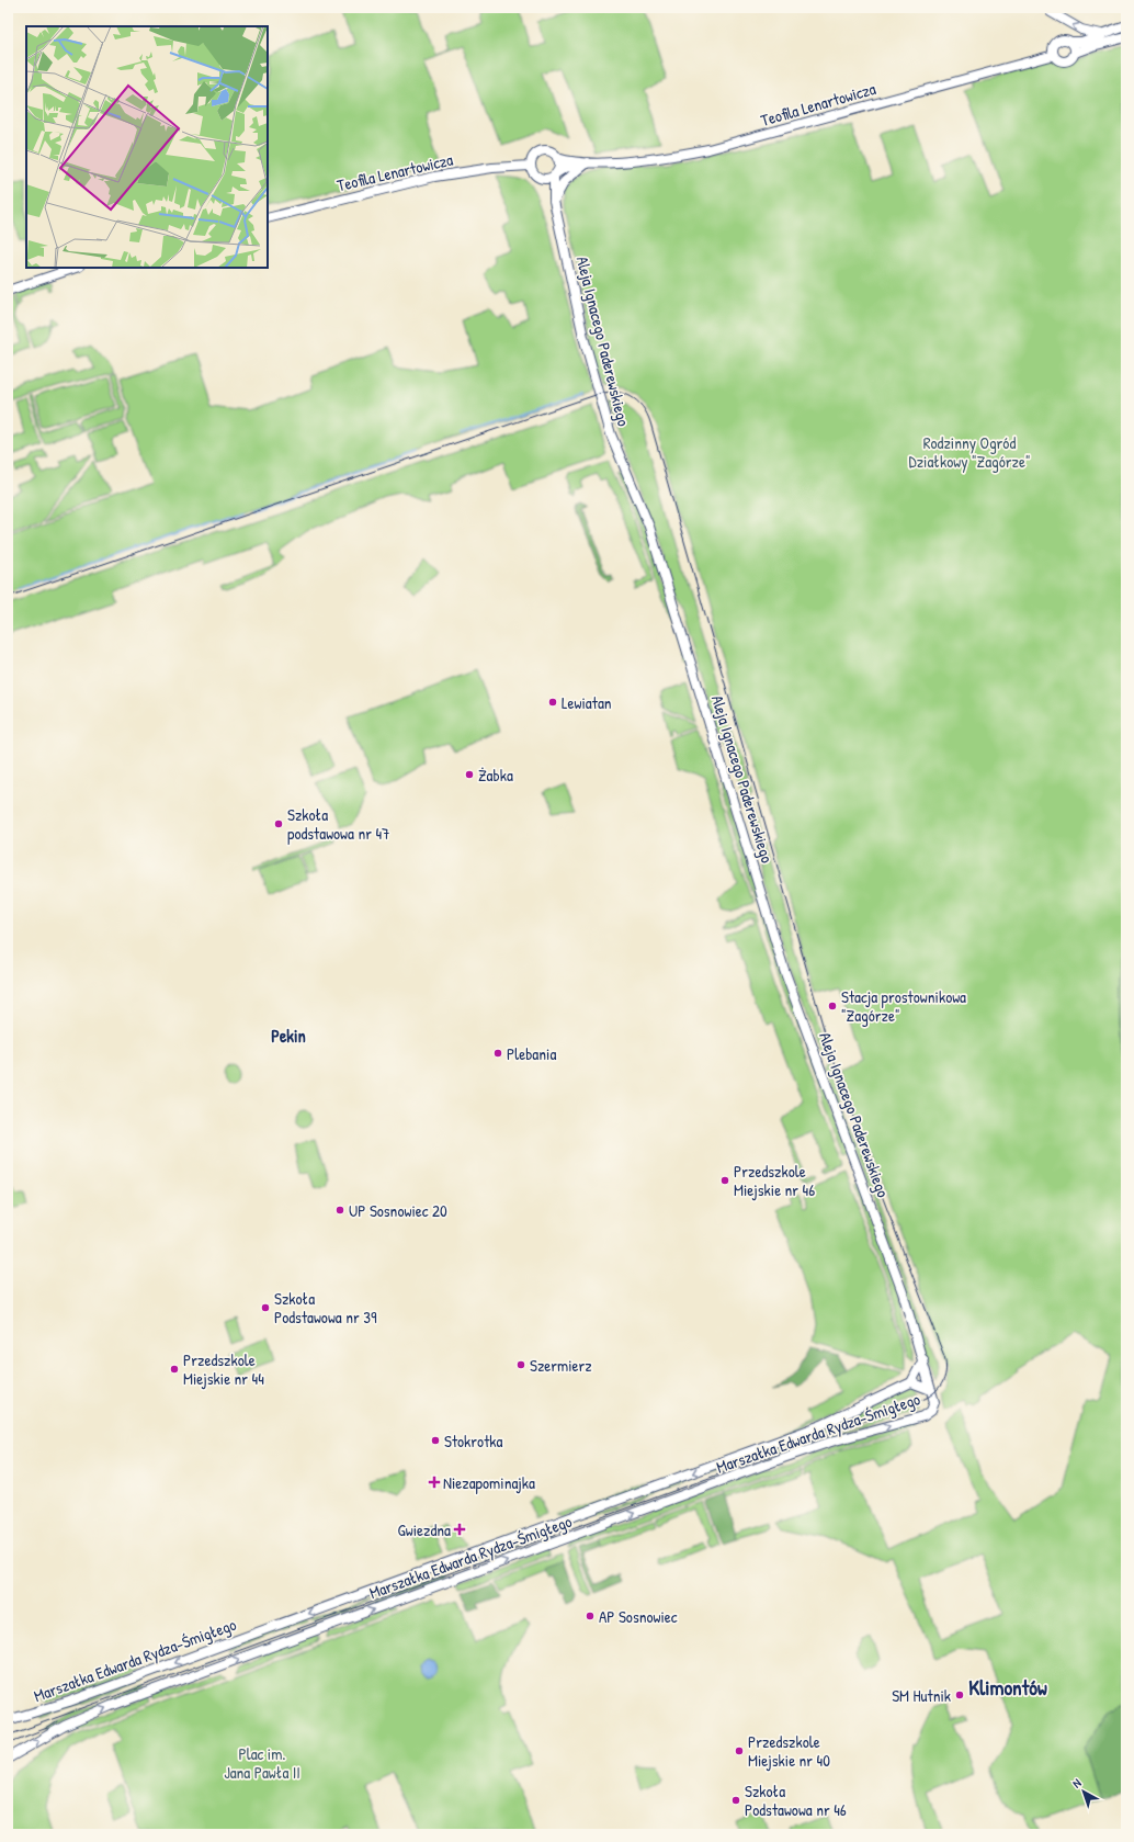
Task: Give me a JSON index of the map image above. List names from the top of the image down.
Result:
{
  "streets": {
    "street": ["Teofila Lenartowicza", "Aleja Ignacego Paderewskiego", "Marszałka Edwarda Rydza-Śmigłego"]
  },
  "crossings": [
    ["Teofila Lenartowicza", "Aleja Ignacego Paderewskiego"],
    ["Aleja Ignacego Paderewskiego", "Marszałka Edwarda Rydza-Śmigłego"]
  ],
  "districts": ["Pekin", "Klimontów"],
  "parks": ["Rodzinny Ogród Działkowy \"Zagórze\"", "Plac im. Jana Pawła II"],
  "places": {
    "other": [
      "Lewiatan",
      "Żabka",
      "Szkoła podstawowa nr 47",
      "Stacja prostownikowa \"Zagórze\"",
      "Plebania",
      "Przedszkole Miejskie nr 46",
      "UP Sosnowiec 20",
      "Szkoła Podstawowa nr 39",
      "Szermierz",
      "Przedszkole Miejskie nr 44",
      "Stokrotka",
      "AP Sosnowiec",
      "SM Hutnik",
      "Przedszkole Miejskie nr 40",
      "Szkoła Podstawowa nr 46"
    ],
    "health": ["Niezapominajka", "Gwiezdna"]
  },
  "north": "top left"
}
